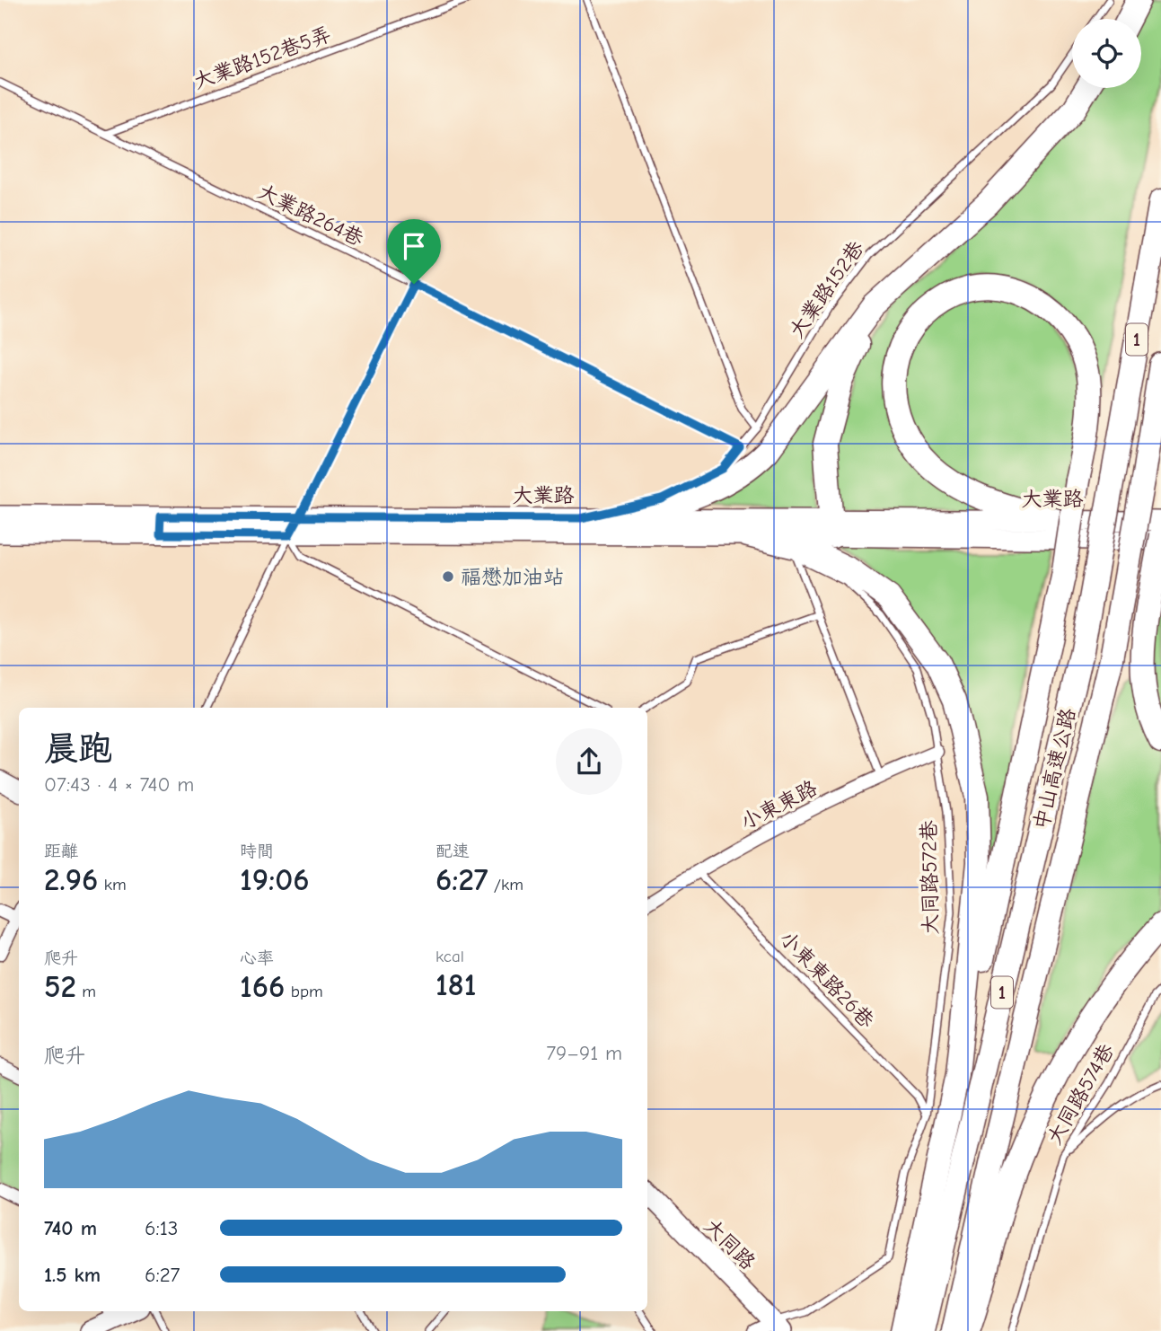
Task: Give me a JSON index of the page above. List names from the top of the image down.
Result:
{
  "streets": {
    "highway": ["1", "中山高速公路"],
    "main road": ["大業路", "大同路"],
    "street": ["小東東路"],
    "lane": [
      "大業路152巷5弄",
      "大業路264巷",
      "大業路152巷",
      "大同路572巷",
      "小東東路26巷",
      "大同路574巷"
    ]
  },
  "crossings": [
    ["大業路152巷5弄", "大業路264巷"],
    ["大業路264巷", "大業路152巷"],
    ["小東東路", "大同路572巷"],
    ["小東東路", "小東東路26巷"],
    ["大同路572巷", "小東東路26巷"],
    ["大同路572巷", "大同路"]
  ],
  "places": ["福懋加油站"],
  "page": {
    "heading": ["晨跑", "07:43 · 4 × 740 m"],
    "stats": [
      ["距離", "2.96 km"],
      ["時間", "19:06"],
      ["配速", "6:27 /km"],
      ["爬升", "52 m"],
      ["心率", "166 bpm"],
      ["kcal", "181"]
    ],
    "chart": ["爬升", "79–91 m"],
    "list": [
      {
        "name": "740 m",
        "note": "6:13"
      },
      {
        "name": "1.5 km",
        "note": "6:27"
      }
    ]
  }
}
